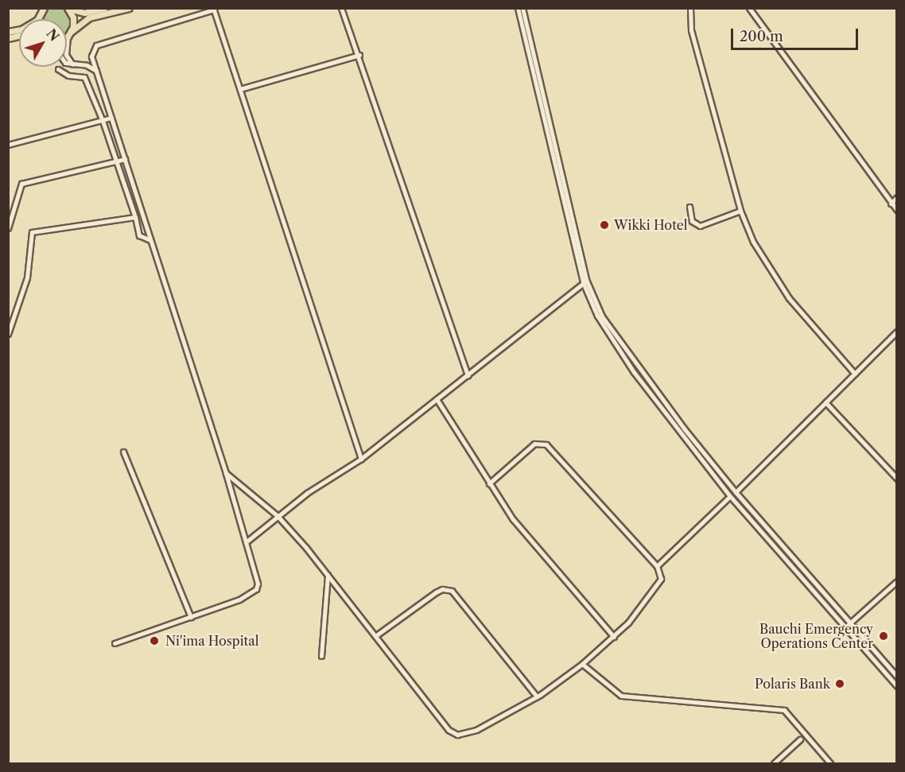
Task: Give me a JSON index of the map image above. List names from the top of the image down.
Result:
{
  "places": [
    "Wikki Hotel",
    "Bauchi Emergency Operations Center",
    "Ni'ima Hospital",
    "Polaris Bank"
  ],
  "scale_bar": "200 m",
  "north": "top right"
}
